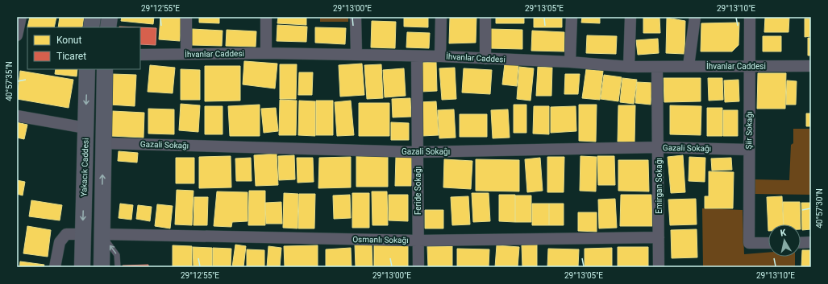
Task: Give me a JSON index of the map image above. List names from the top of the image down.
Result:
{
  "streets": {
    "main road": ["Yakacık Caddesi"],
    "street": [
      "İhvanlar Caddesi",
      "Şiir Sokağı",
      "Gazali Sokağı",
      "Emirgan Sokağı",
      "Feride Sokağı",
      "Osmanlı Sokağı"
    ]
  },
  "crossings": [
    ["İhvanlar Caddesi", "Şiir Sokağı"],
    ["İhvanlar Caddesi", "Emirgan Sokağı"],
    ["İhvanlar Caddesi", "Feride Sokağı"],
    ["Şiir Sokağı", "Gazali Sokağı"],
    ["Gazali Sokağı", "Emirgan Sokağı"],
    ["Gazali Sokağı", "Feride Sokağı"],
    ["Emirgan Sokağı", "Osmanlı Sokağı"],
    ["Feride Sokağı", "Osmanlı Sokağı"]
  ],
  "legend": ["Konut", "Ticaret"],
  "north": "top",
  "coordinates": [
    "29°12'55\"E",
    "29°13'00\"E",
    "29°13'05\"E",
    "29°13'10\"E",
    "40°57'35\"N",
    "40°57'30\"N"
  ]
}
